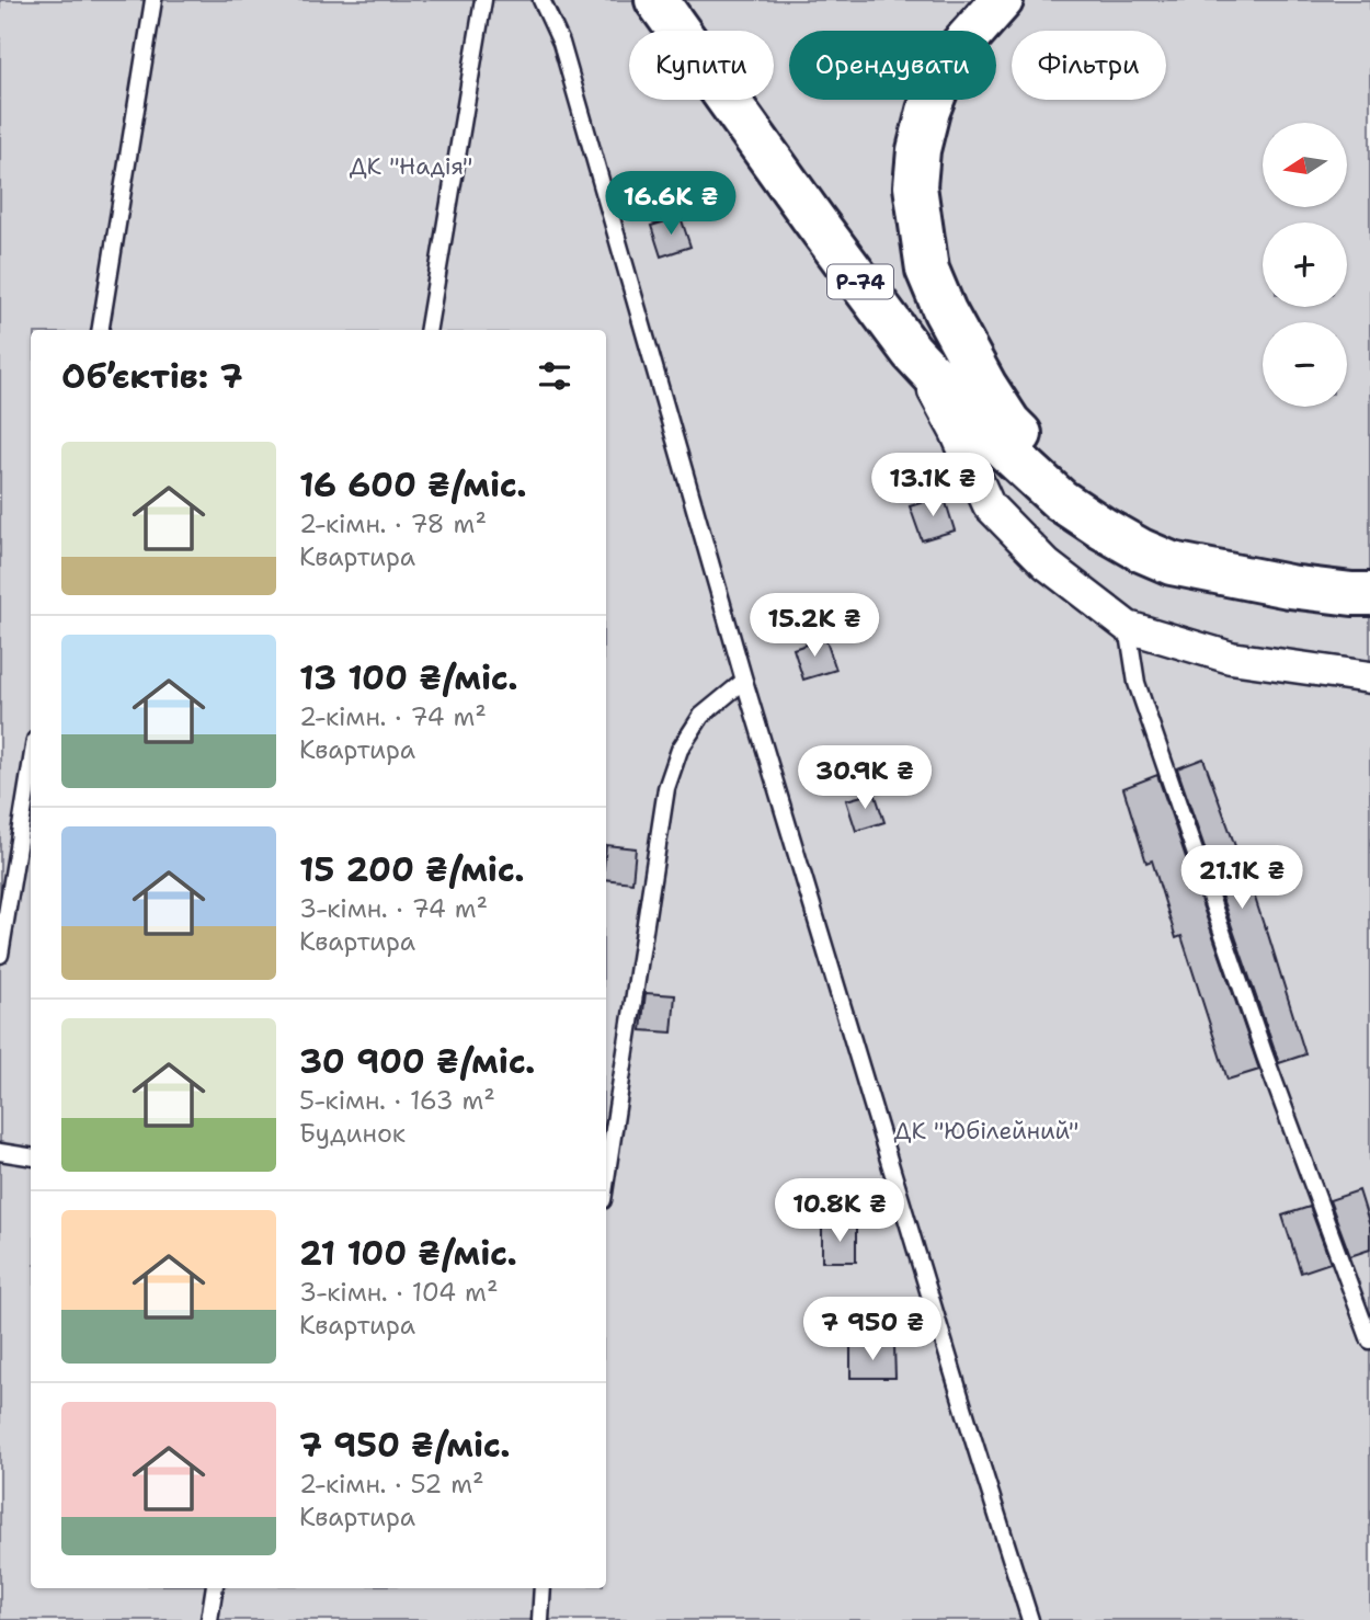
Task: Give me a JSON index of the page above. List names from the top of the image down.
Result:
{
  "streets": {
    "main road": ["Р-74"]
  },
  "parks": ["ДК \"Надія\"", "ДК \"Юбілейний\""],
  "north": "left",
  "page": {
    "chip": ["Купити", "Орендувати", "Фільтри"],
    "map_buttons": ["+", "−"],
    "price": [
      "16.6K ₴",
      "13.1K ₴",
      "15.2K ₴",
      "30.9K ₴",
      "21.1K ₴",
      "10.8K ₴",
      "7 950 ₴"
    ],
    "heading": "Об’єктів: 7",
    "list": [
      {
        "name": "16 600 ₴/міс.",
        "note": "2-кімн. · 78 m² · Квартира"
      },
      {
        "name": "13 100 ₴/міс.",
        "note": "2-кімн. · 74 m² · Квартира"
      },
      {
        "name": "15 200 ₴/міс.",
        "note": "3-кімн. · 74 m² · Квартира"
      },
      {
        "name": "30 900 ₴/міс.",
        "note": "5-кімн. · 163 m² · Будинок"
      },
      {
        "name": "21 100 ₴/міс.",
        "note": "3-кімн. · 104 m² · Квартира"
      },
      {
        "name": "7 950 ₴/міс.",
        "note": "2-кімн. · 52 m² · Квартира"
      }
    ]
  }
}
